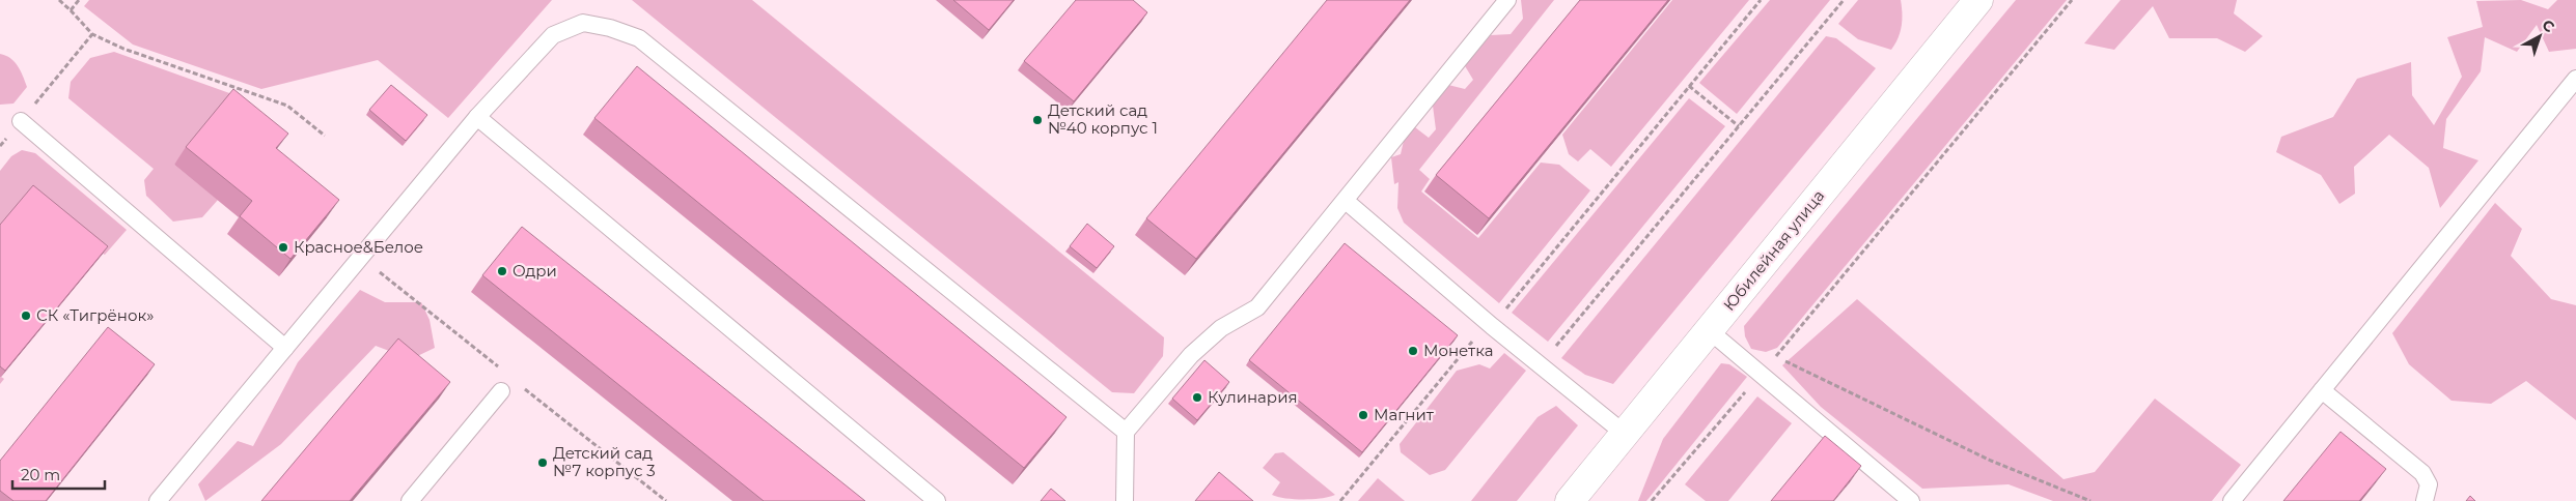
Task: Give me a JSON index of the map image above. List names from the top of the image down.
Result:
{
  "streets": {
    "main road": ["Юбилейная улица"]
  },
  "places": [
    "Детский сад №40 корпус 1",
    "Красное&Белое",
    "Одри",
    "СК «Тигрёнок»",
    "Монетка",
    "Кулинария",
    "Магнит",
    "Детский сад №7 корпус 3"
  ],
  "scale_bar": "20 m",
  "north": "top right"
}
